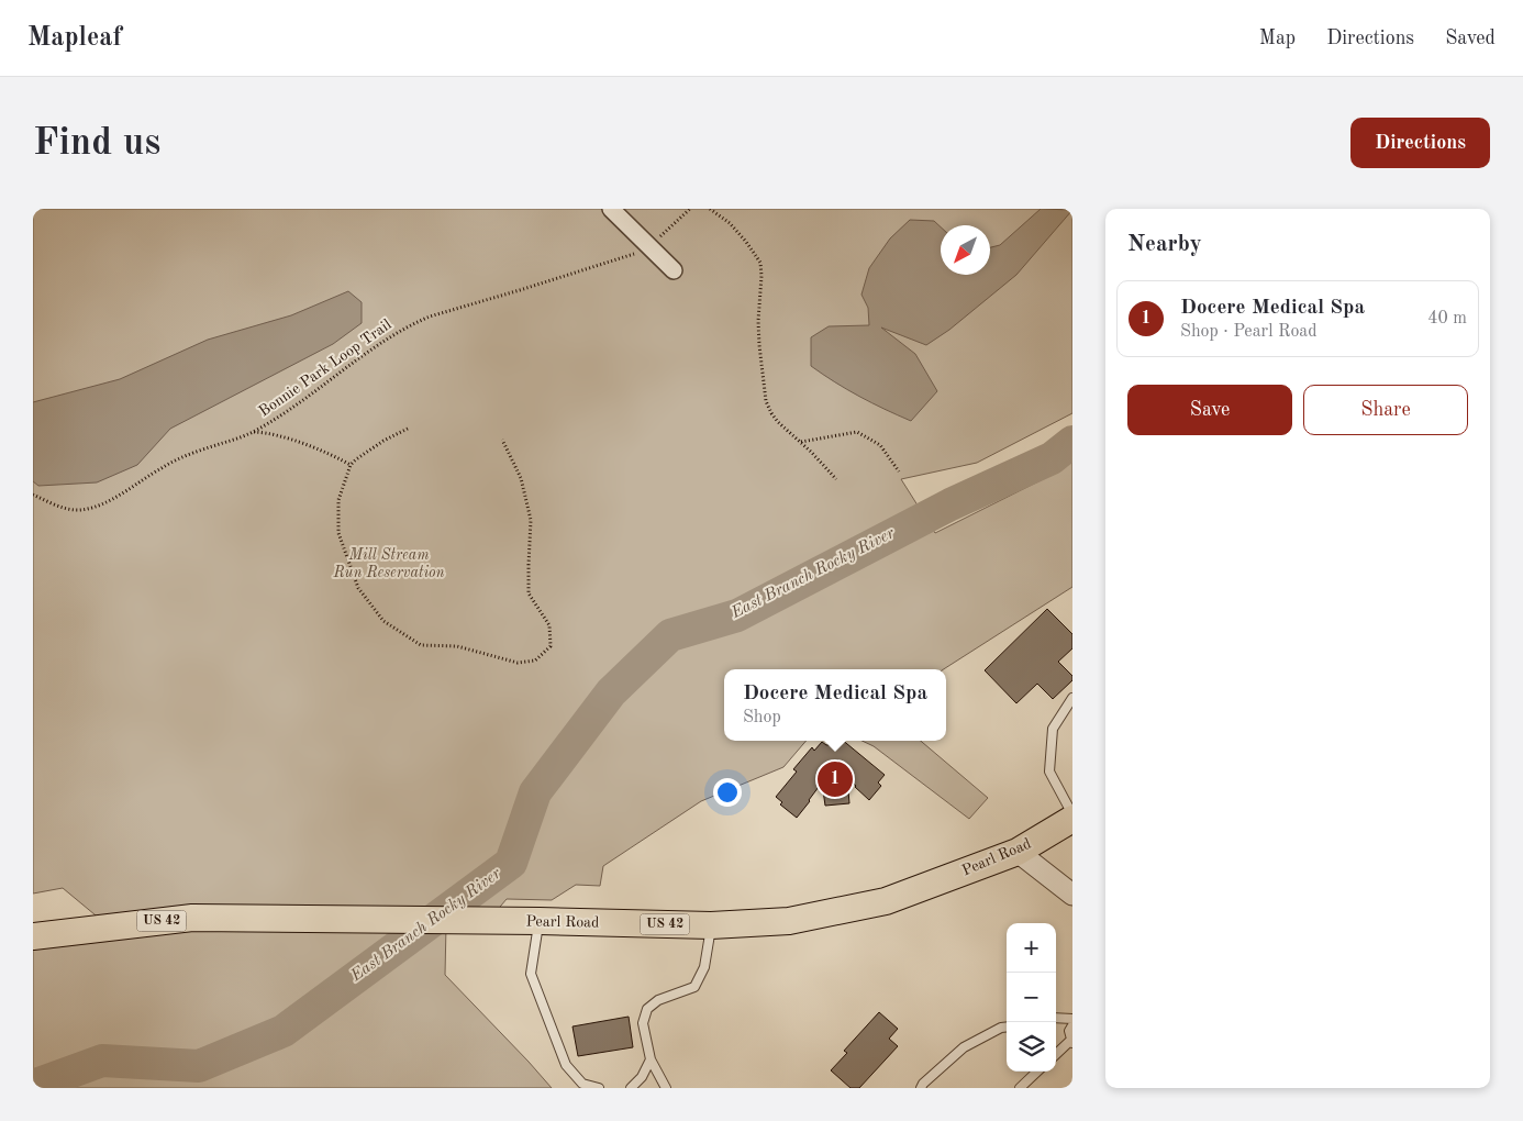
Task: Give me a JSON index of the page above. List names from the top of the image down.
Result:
{
  "streets": {
    "main road": ["Pearl Road", "US 42"],
    "path": ["Bonnie Park Loop Trail"]
  },
  "water": ["East Branch Rocky River"],
  "parks": ["Mill Stream Run Reservation"],
  "north": "bottom left",
  "page": {
    "header": "Mapleaf",
    "nav": ["Map", "Directions", "Saved"],
    "buttons": [
      "Directions",
      ["Save", "Share"]
    ],
    "title": "Find us",
    "heading": "Nearby",
    "list": [
      {
        "mark": "1",
        "name": "Docere Medical Spa",
        "note": "Shop · Pearl Road",
        "value": "40 m"
      }
    ],
    "popup": ["Docere Medical Spa", "Shop"],
    "pins": "1",
    "map_buttons": ["+", "−"]
  }
}
